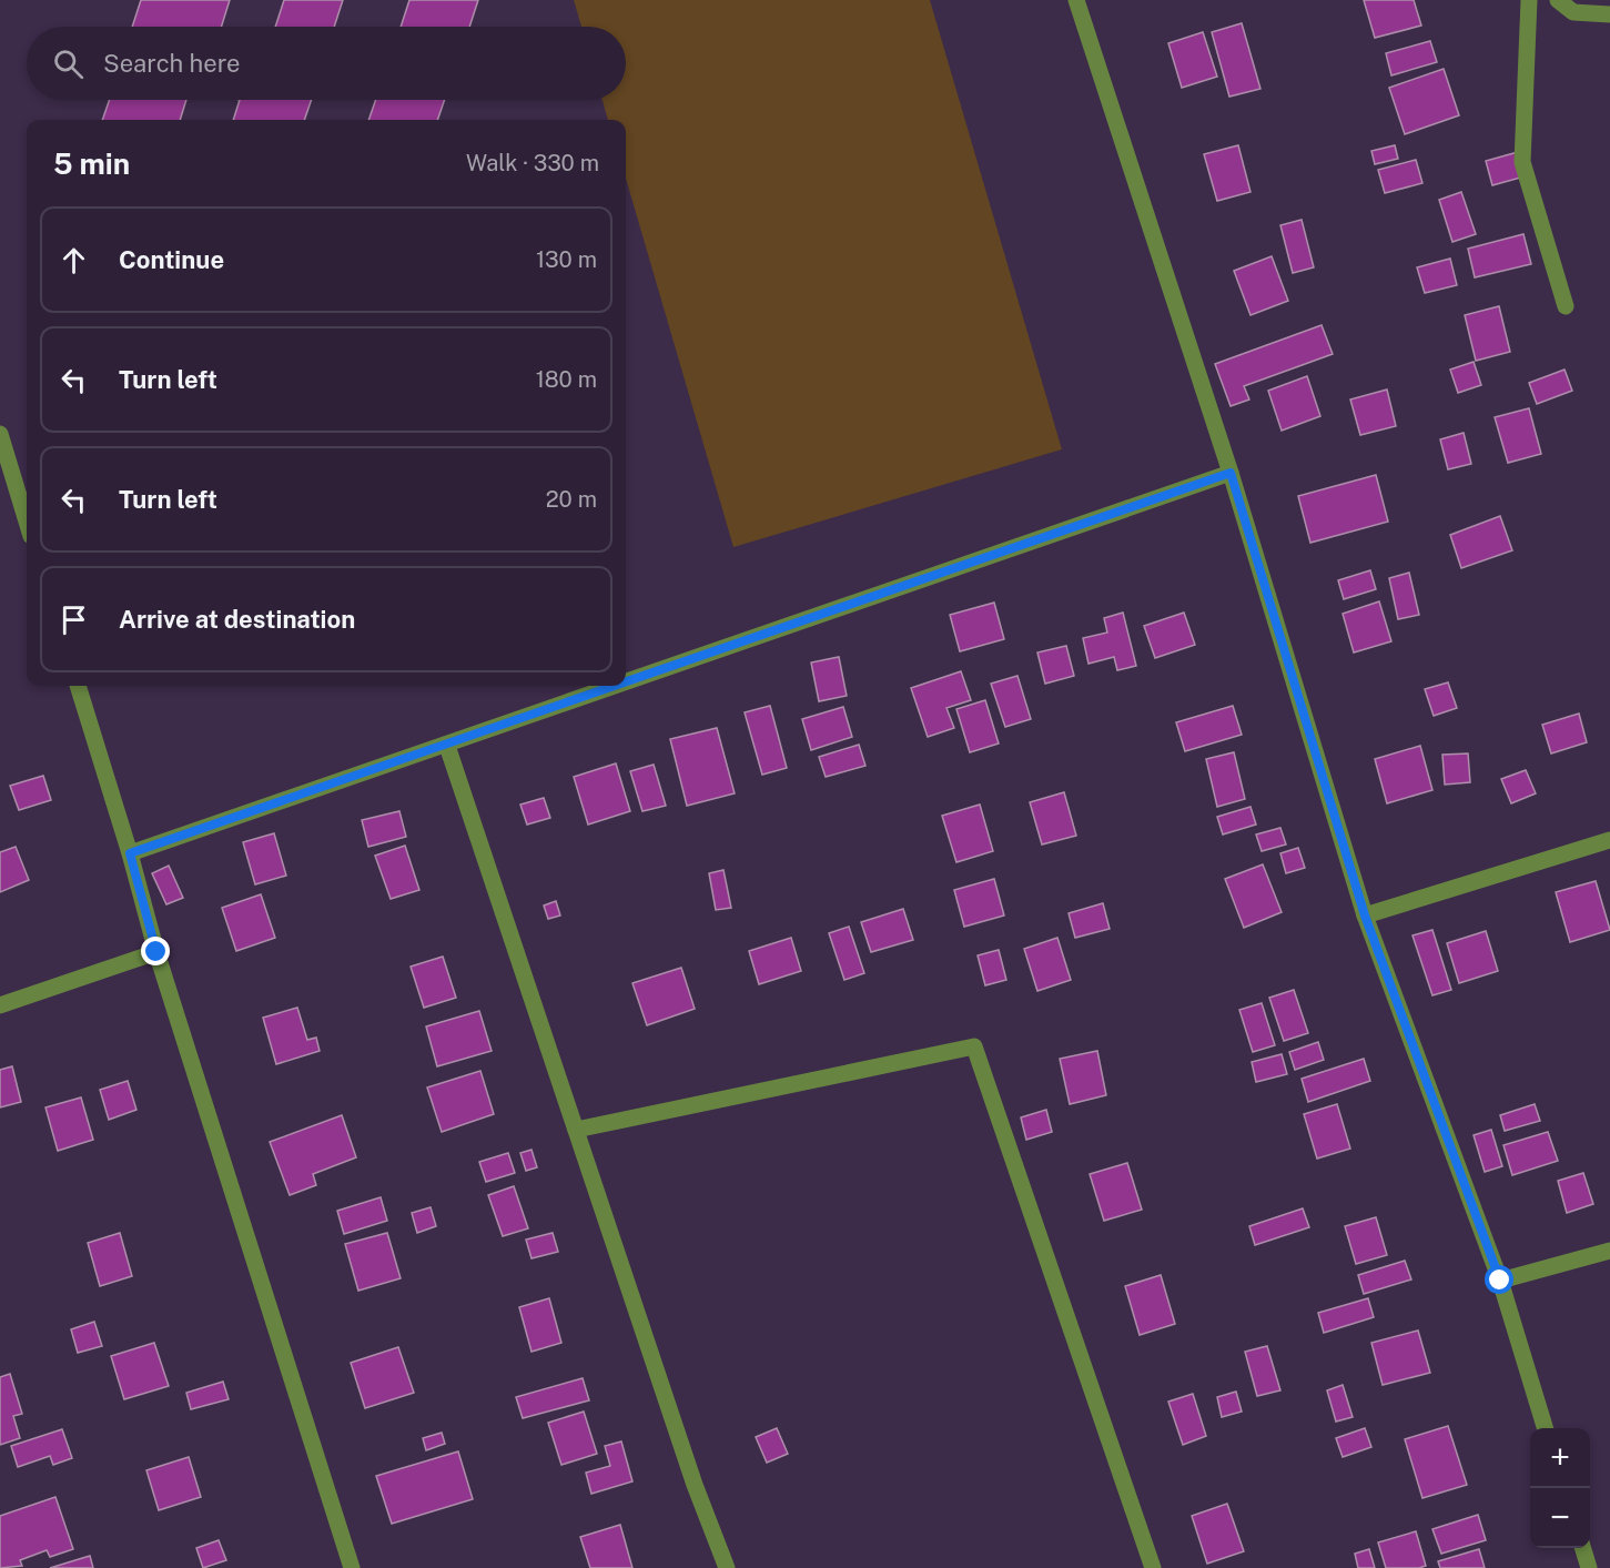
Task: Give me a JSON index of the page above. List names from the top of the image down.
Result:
{
  "page": {
    "search": "Search here",
    "heading": ["5 min", "Walk · 330 m"],
    "list": [
      ["Continue", "130 m"],
      ["Turn left", "180 m"],
      ["Turn left", "20 m"],
      "Arrive at destination"
    ],
    "map_buttons": ["+", "−"]
  }
}
